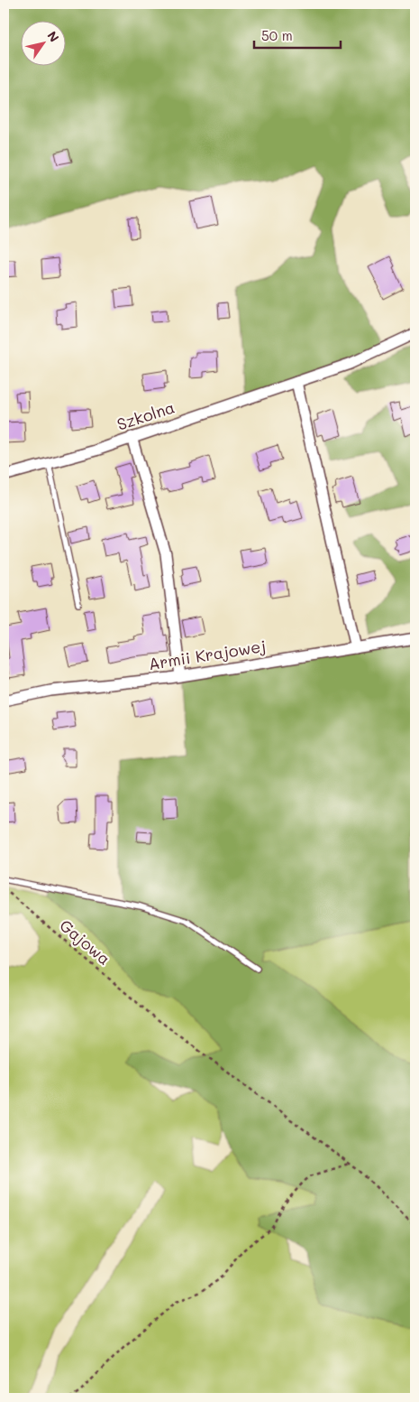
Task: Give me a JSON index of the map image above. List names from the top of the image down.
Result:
{
  "streets": {
    "street": ["Szkolna", "Armii Krajowej"],
    "path": ["Gajowa"]
  },
  "scale_bar": "50 m",
  "north": "top right"
}
